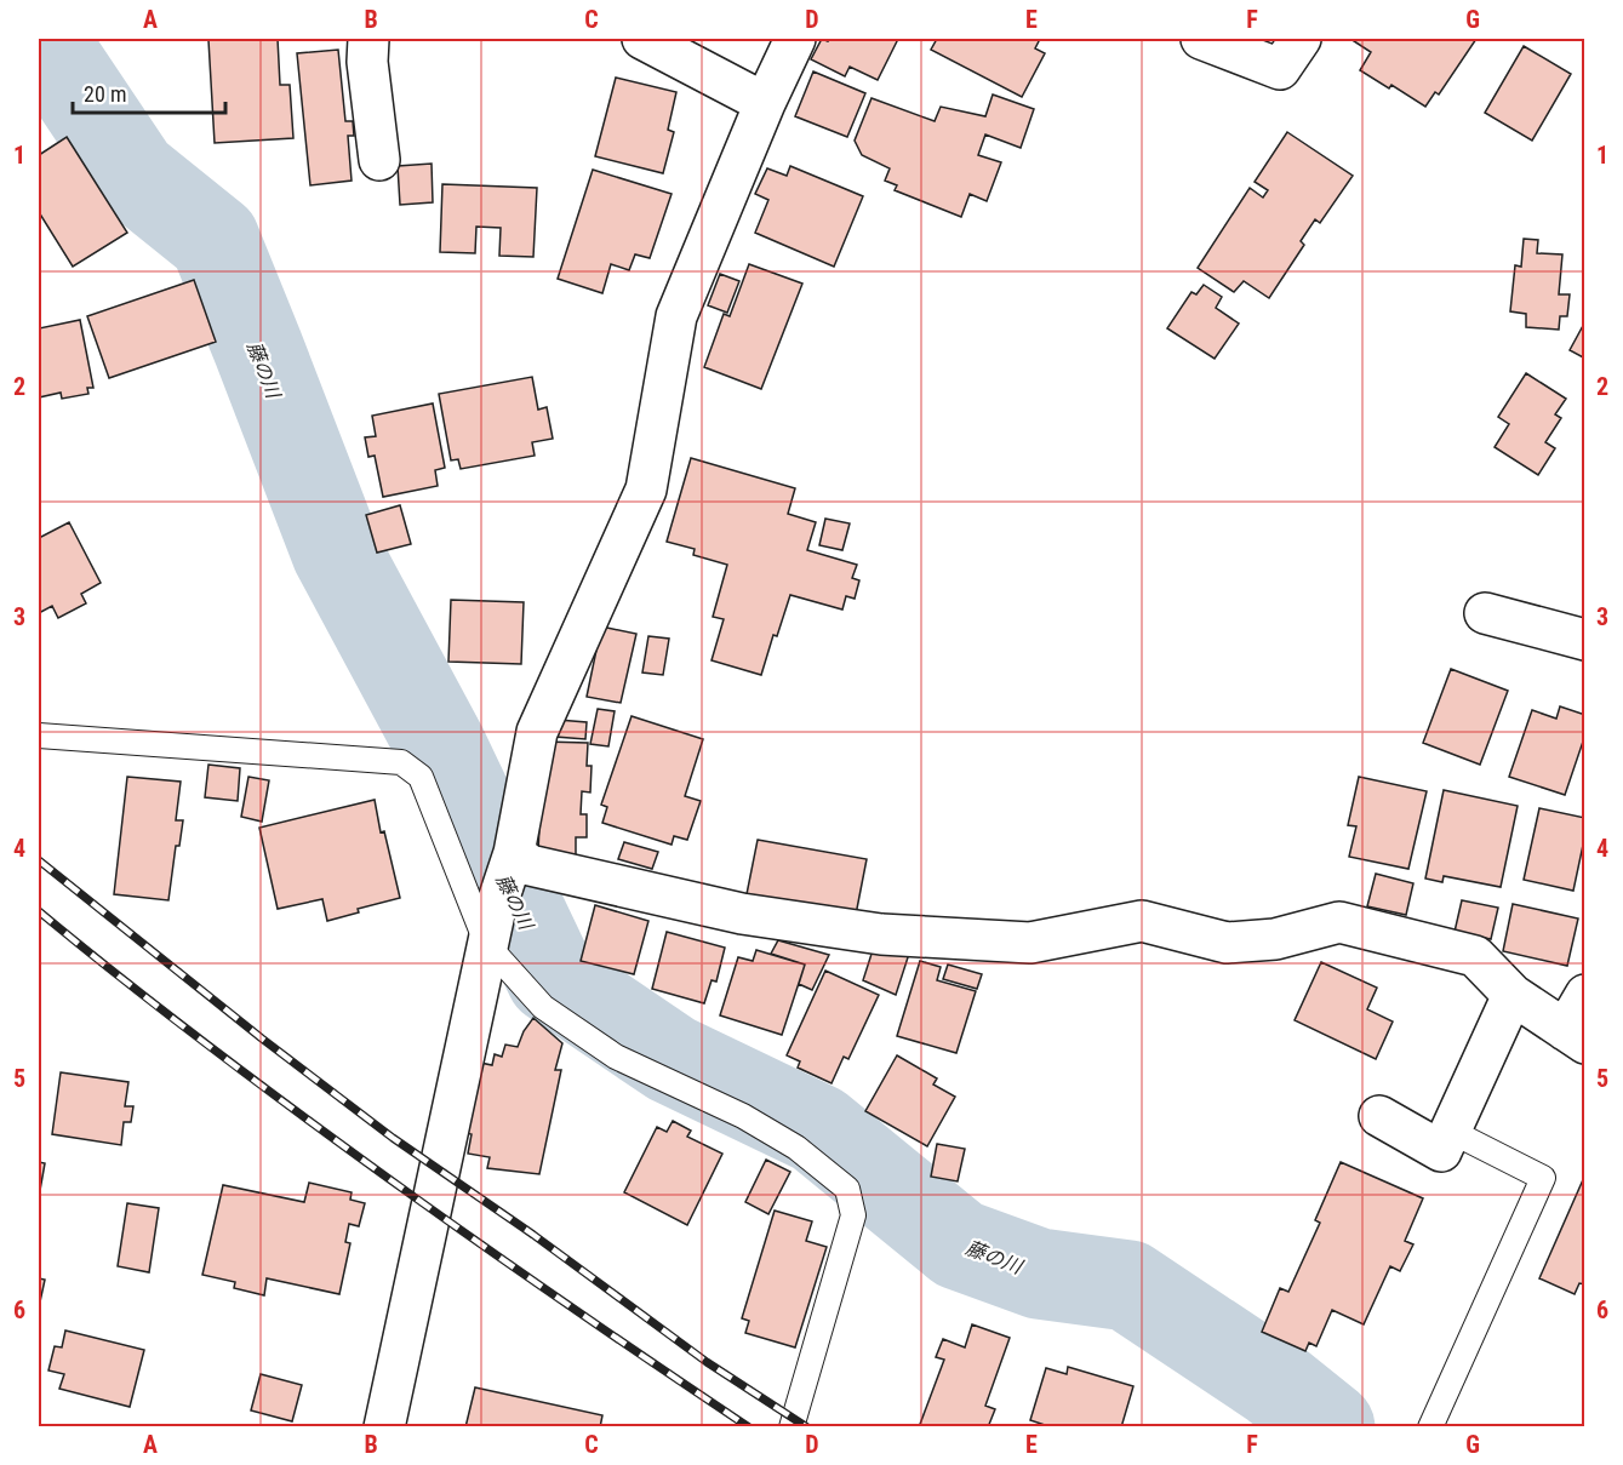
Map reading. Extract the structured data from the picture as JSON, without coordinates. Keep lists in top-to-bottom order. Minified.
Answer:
{"water":["藤の川"],"scale_bar":"20 m","grid":{"columns":["A","B","C","D","E","F","G"],"rows":["1","2","3","4","5","6"]}}
